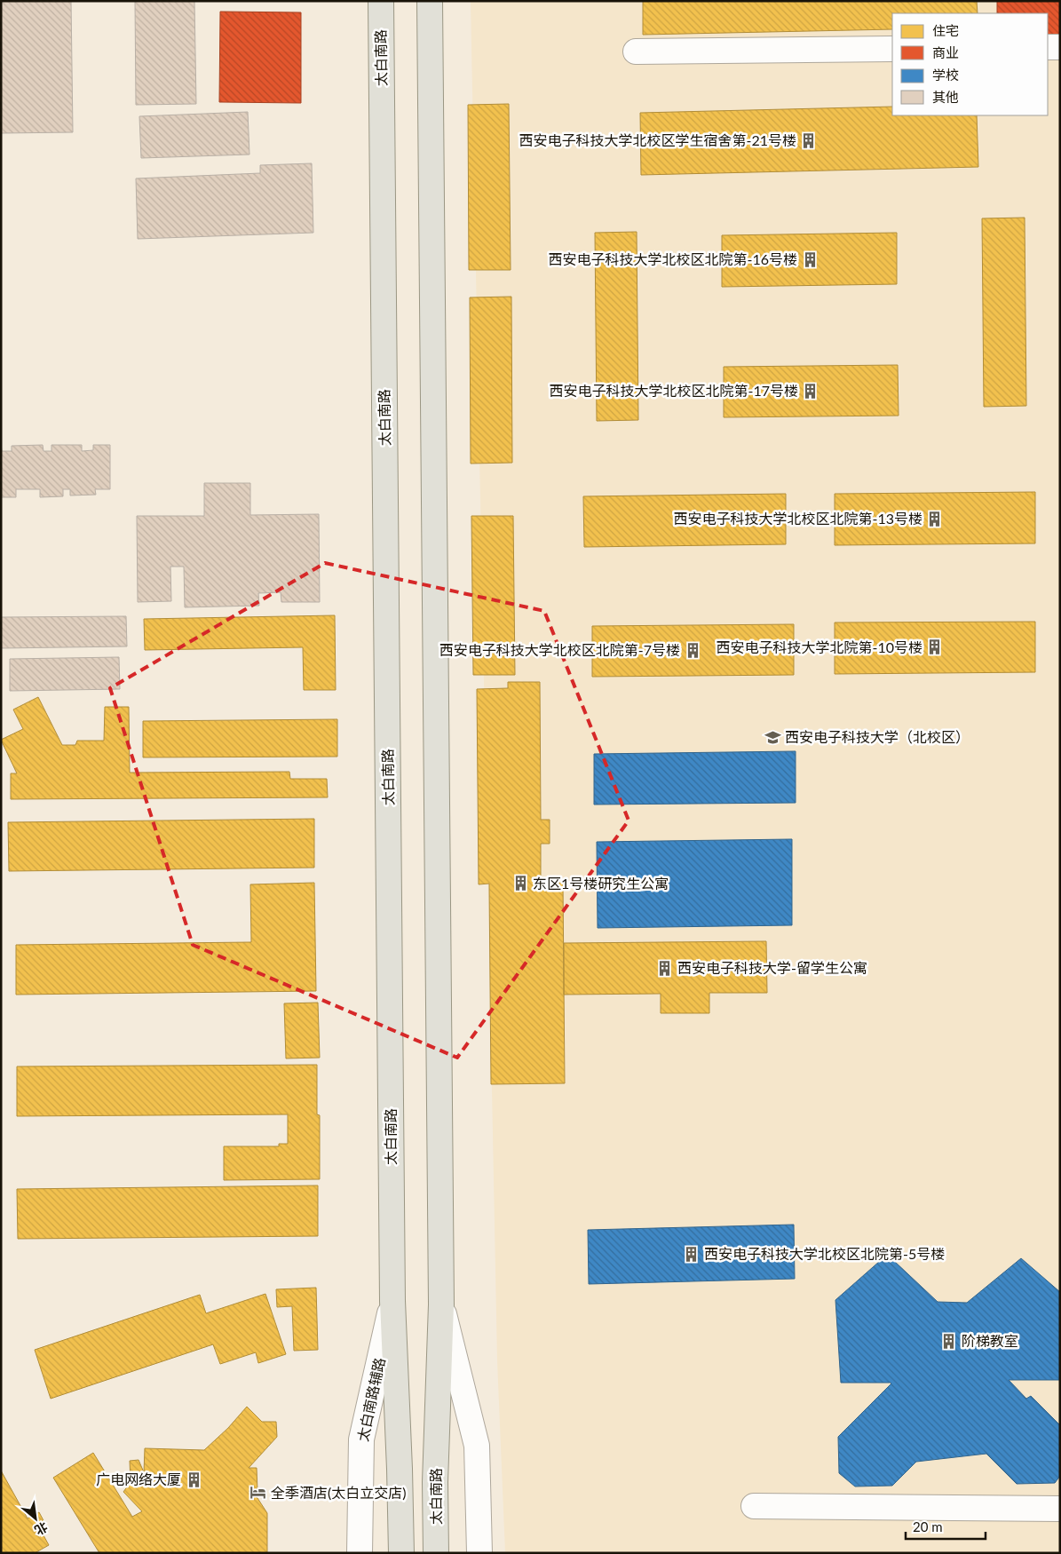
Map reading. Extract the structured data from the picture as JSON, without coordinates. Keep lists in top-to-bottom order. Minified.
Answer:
{"streets":{"main road":["太白南路"],"street":["太白南路辅路"]},"crossings":[["太白南路","太白南路辅路"]],"places":{"building":["西安电子科技大学北校区学生宿舍第-21号楼","西安电子科技大学北校区北院第-16号楼","西安电子科技大学北校区北院第-17号楼","西安电子科技大学北校区北院第-13号楼","西安电子科技大学北院第-10号楼","西安电子科技大学北校区北院第-7号楼","东区1号楼研究生公寓","西安电子科技大学-留学生公寓","西安电子科技大学北校区北院第-5号楼","阶梯教室","广电网络大厦"],"school or university":["西安电子科技大学（北校区）"],"hotel":["全季酒店(太白立交店)"]},"legend":["住宅","商业","学校","其他"],"scale_bar":"20 m","north":"bottom right"}
